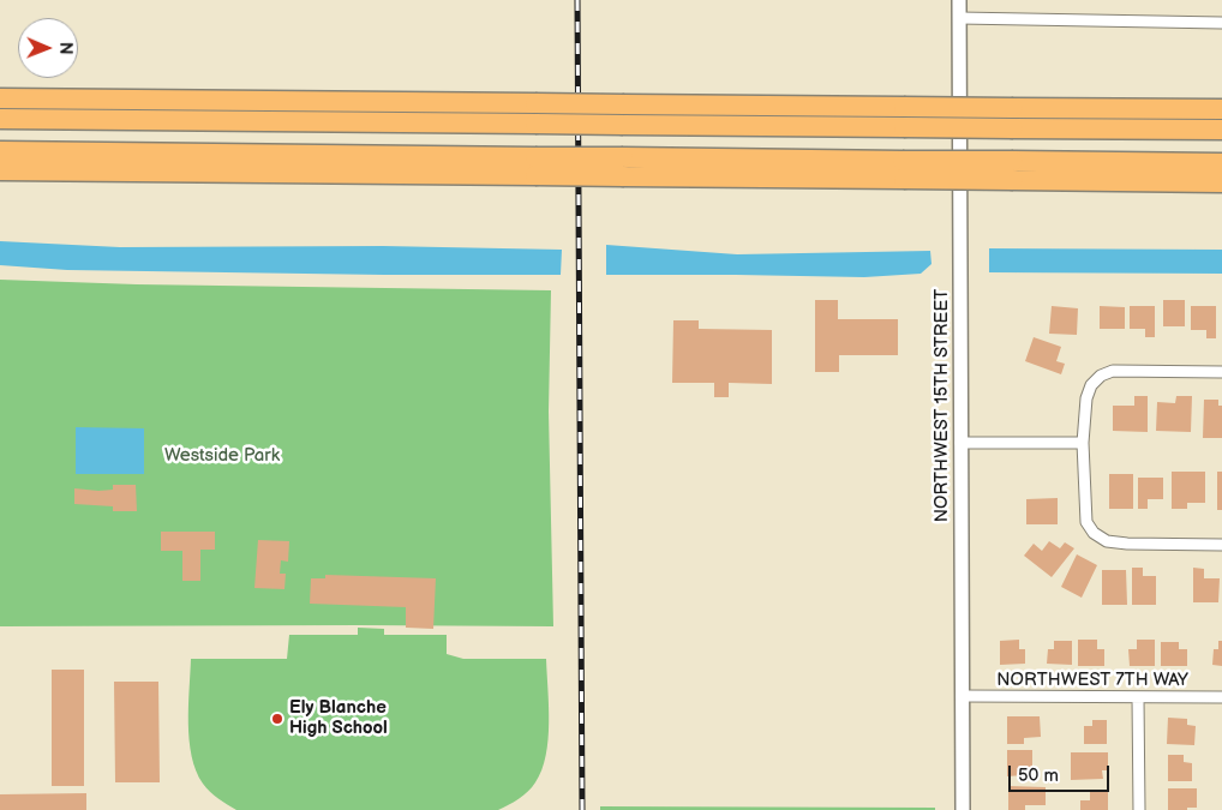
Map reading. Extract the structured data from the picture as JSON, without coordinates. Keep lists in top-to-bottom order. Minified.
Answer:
{"streets":{"street":["NORTHWEST 15TH STREET","NORTHWEST 7TH WAY"]},"crossings":[["NORTHWEST 15TH STREET","NORTHWEST 7TH WAY"]],"parks":["Westside Park"],"places":["Ely Blanche High School"],"scale_bar":"50 m","north":"right"}
